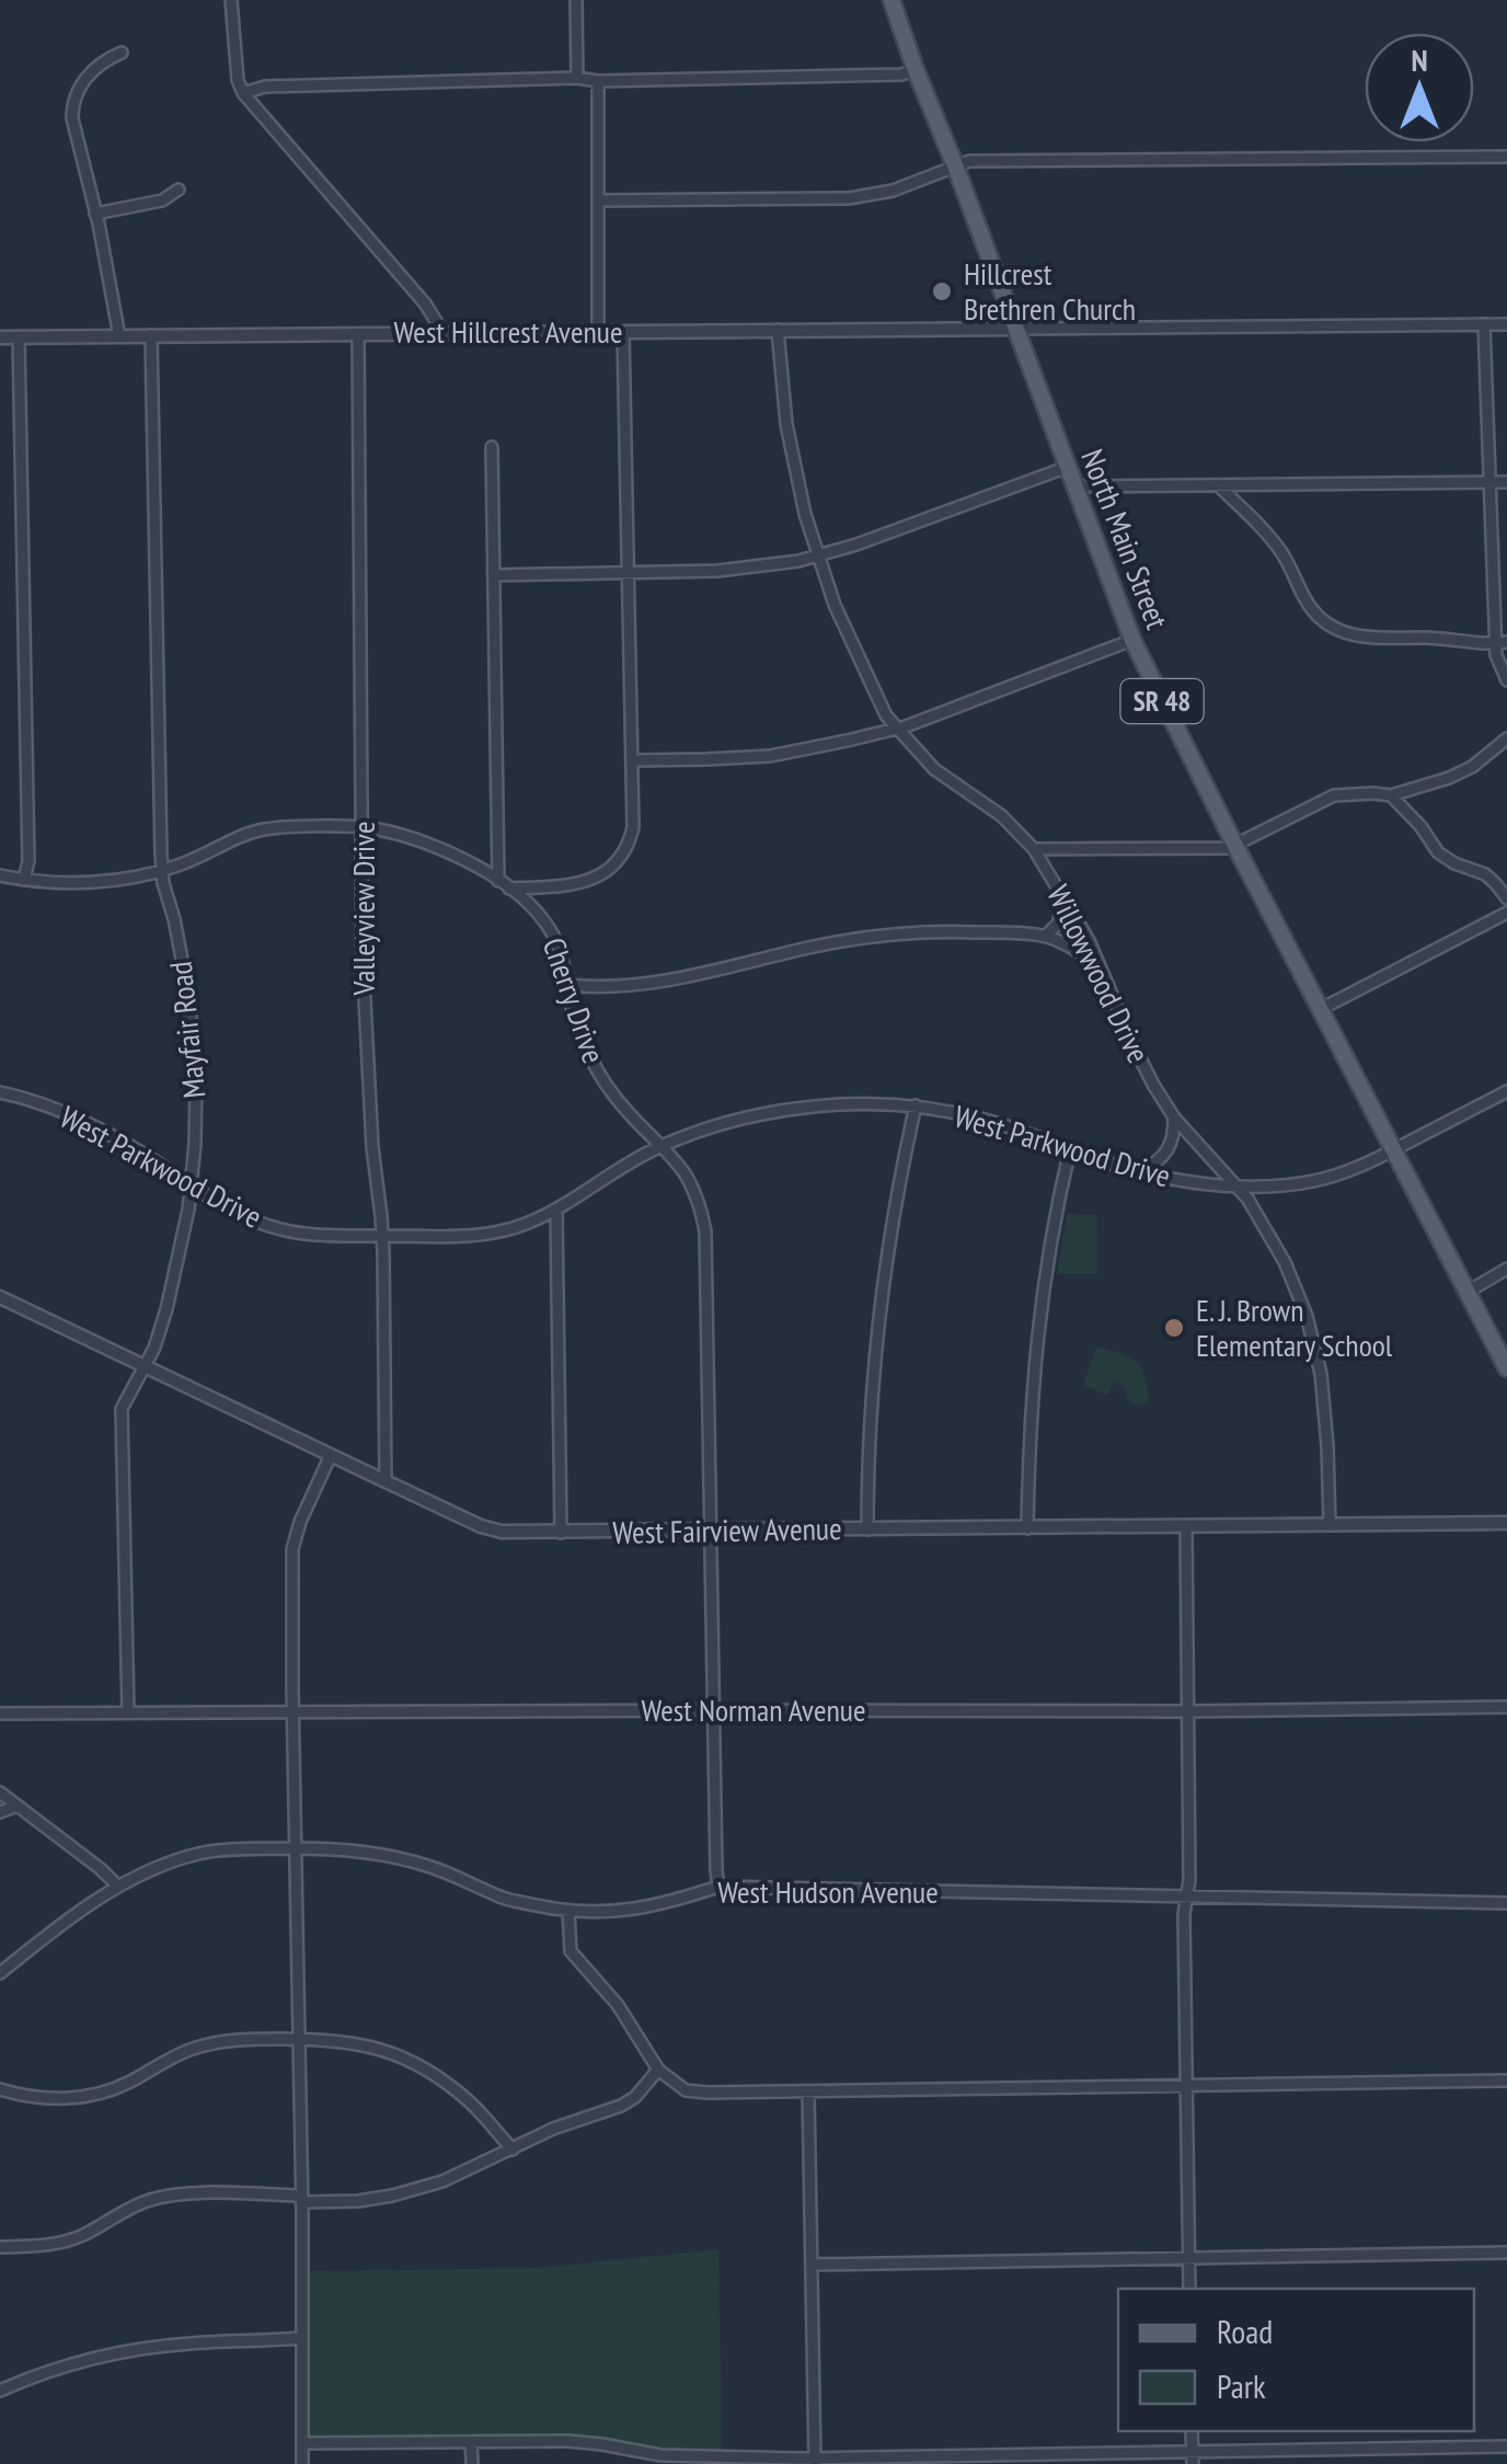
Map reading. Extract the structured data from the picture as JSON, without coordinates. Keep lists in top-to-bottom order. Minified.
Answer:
{"streets":{"main road":["North Main Street","SR 48"],"street":["West Hillcrest Avenue","Valleyview Drive","Willowwood Drive","Cherry Drive","Mayfair Road","West Parkwood Drive","West Fairview Avenue","West Norman Avenue","West Hudson Avenue"]},"crossings":[["West Hillcrest Avenue","North Main Street"],["West Hillcrest Avenue","Valleyview Drive"],["West Hillcrest Avenue","Willowwood Drive"],["West Hillcrest Avenue","Mayfair Road"],["North Main Street","West Parkwood Drive"],["Valleyview Drive","Cherry Drive"],["Valleyview Drive","West Parkwood Drive"],["Valleyview Drive","West Fairview Avenue"],["Willowwood Drive","West Parkwood Drive"],["Willowwood Drive","West Fairview Avenue"],["Cherry Drive","Mayfair Road"],["Cherry Drive","West Parkwood Drive"],["Cherry Drive","West Fairview Avenue"],["Cherry Drive","West Norman Avenue"],["Cherry Drive","West Hudson Avenue"],["Mayfair Road","West Parkwood Drive"],["Mayfair Road","West Fairview Avenue"],["Mayfair Road","West Norman Avenue"]],"places":["Hillcrest Brethren Church","E. J. Brown Elementary School"],"legend":["Road","Park"],"north":"top"}
